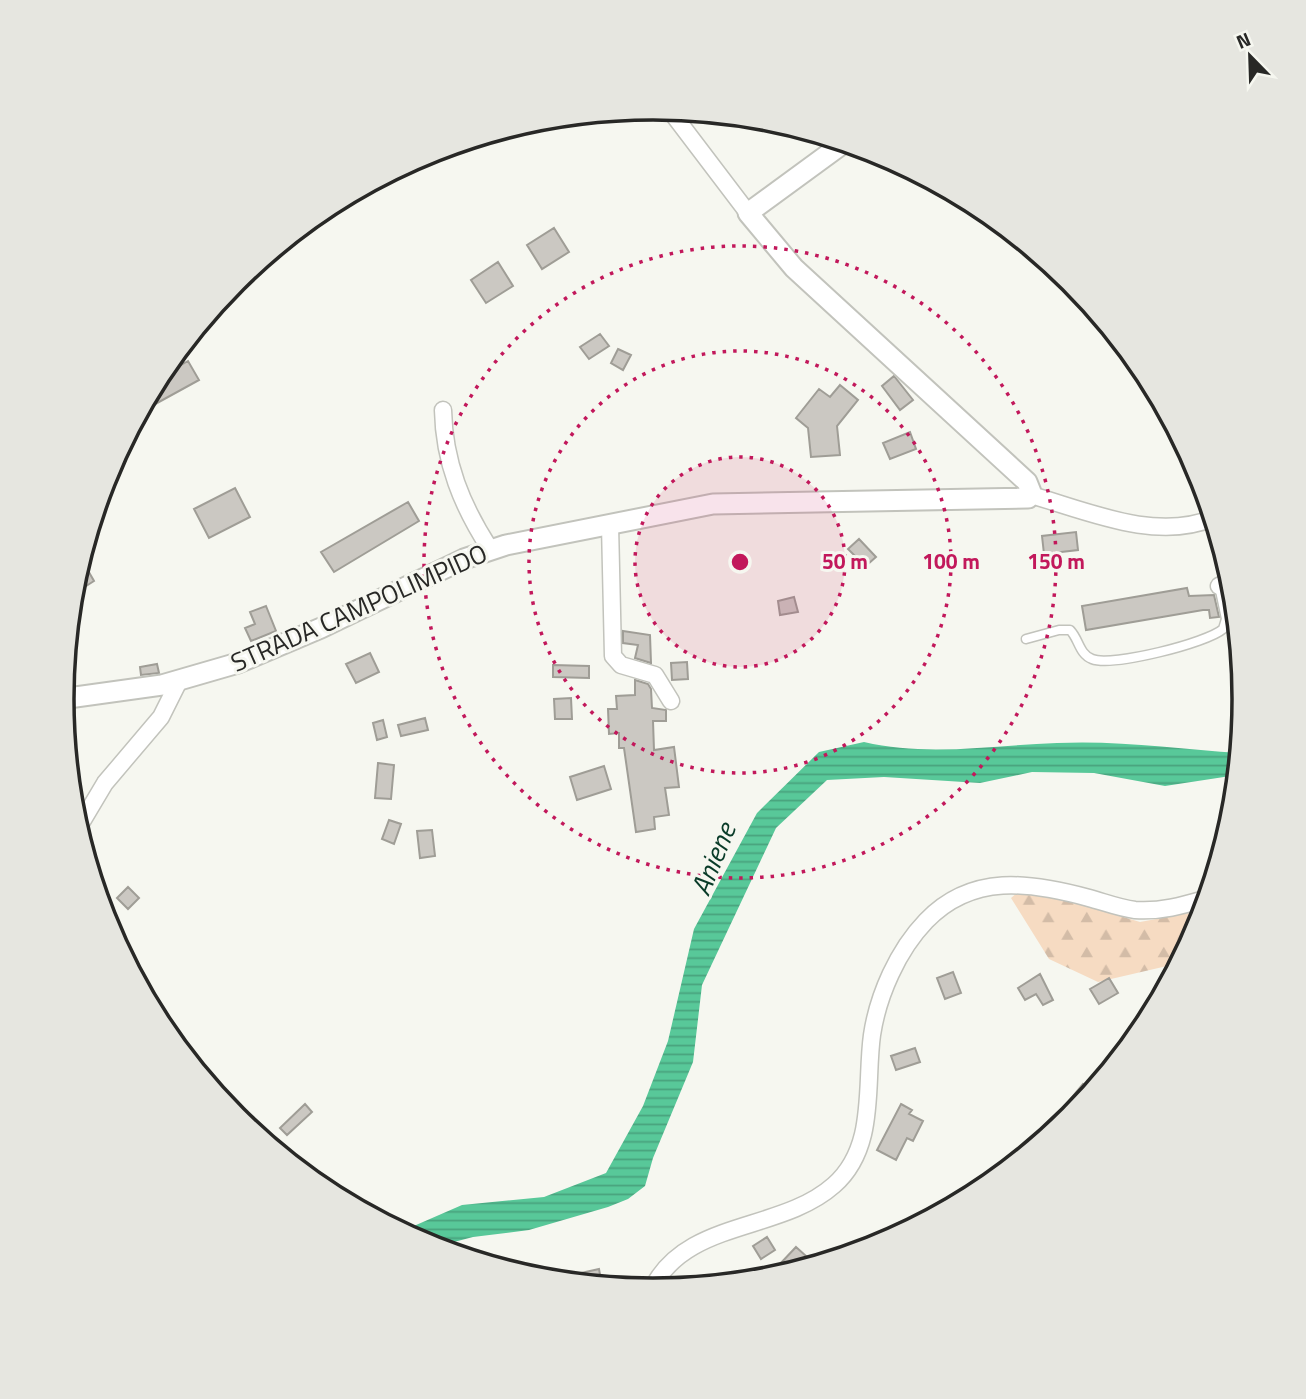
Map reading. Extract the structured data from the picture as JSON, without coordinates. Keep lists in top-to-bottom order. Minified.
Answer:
{"streets":{"street":["STRADA CAMPOLIMPIDO"]},"water":["Aniene"],"north":"top left","rings":["50 m","100 m","150 m"]}
